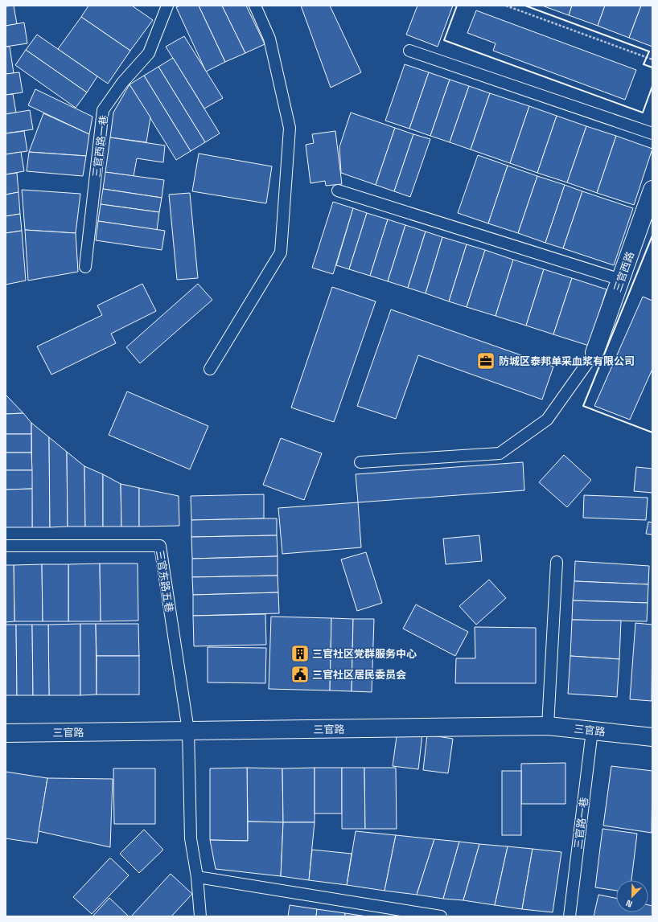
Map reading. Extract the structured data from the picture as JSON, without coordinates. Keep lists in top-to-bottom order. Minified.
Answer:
{"streets":{"street":["三官西路","三官路"],"lane":["三官西路一巷","三官东路五巷","三官路一巷"]},"crossings":[["三官东路五巷","三官路"],["三官路","三官路一巷"]],"places":{"office":["防城区泰邦单采血浆有限公司"],"building":["三官社区党群服务中心"],"public building":["三官社区居民委员会"]},"north":"bottom left"}
